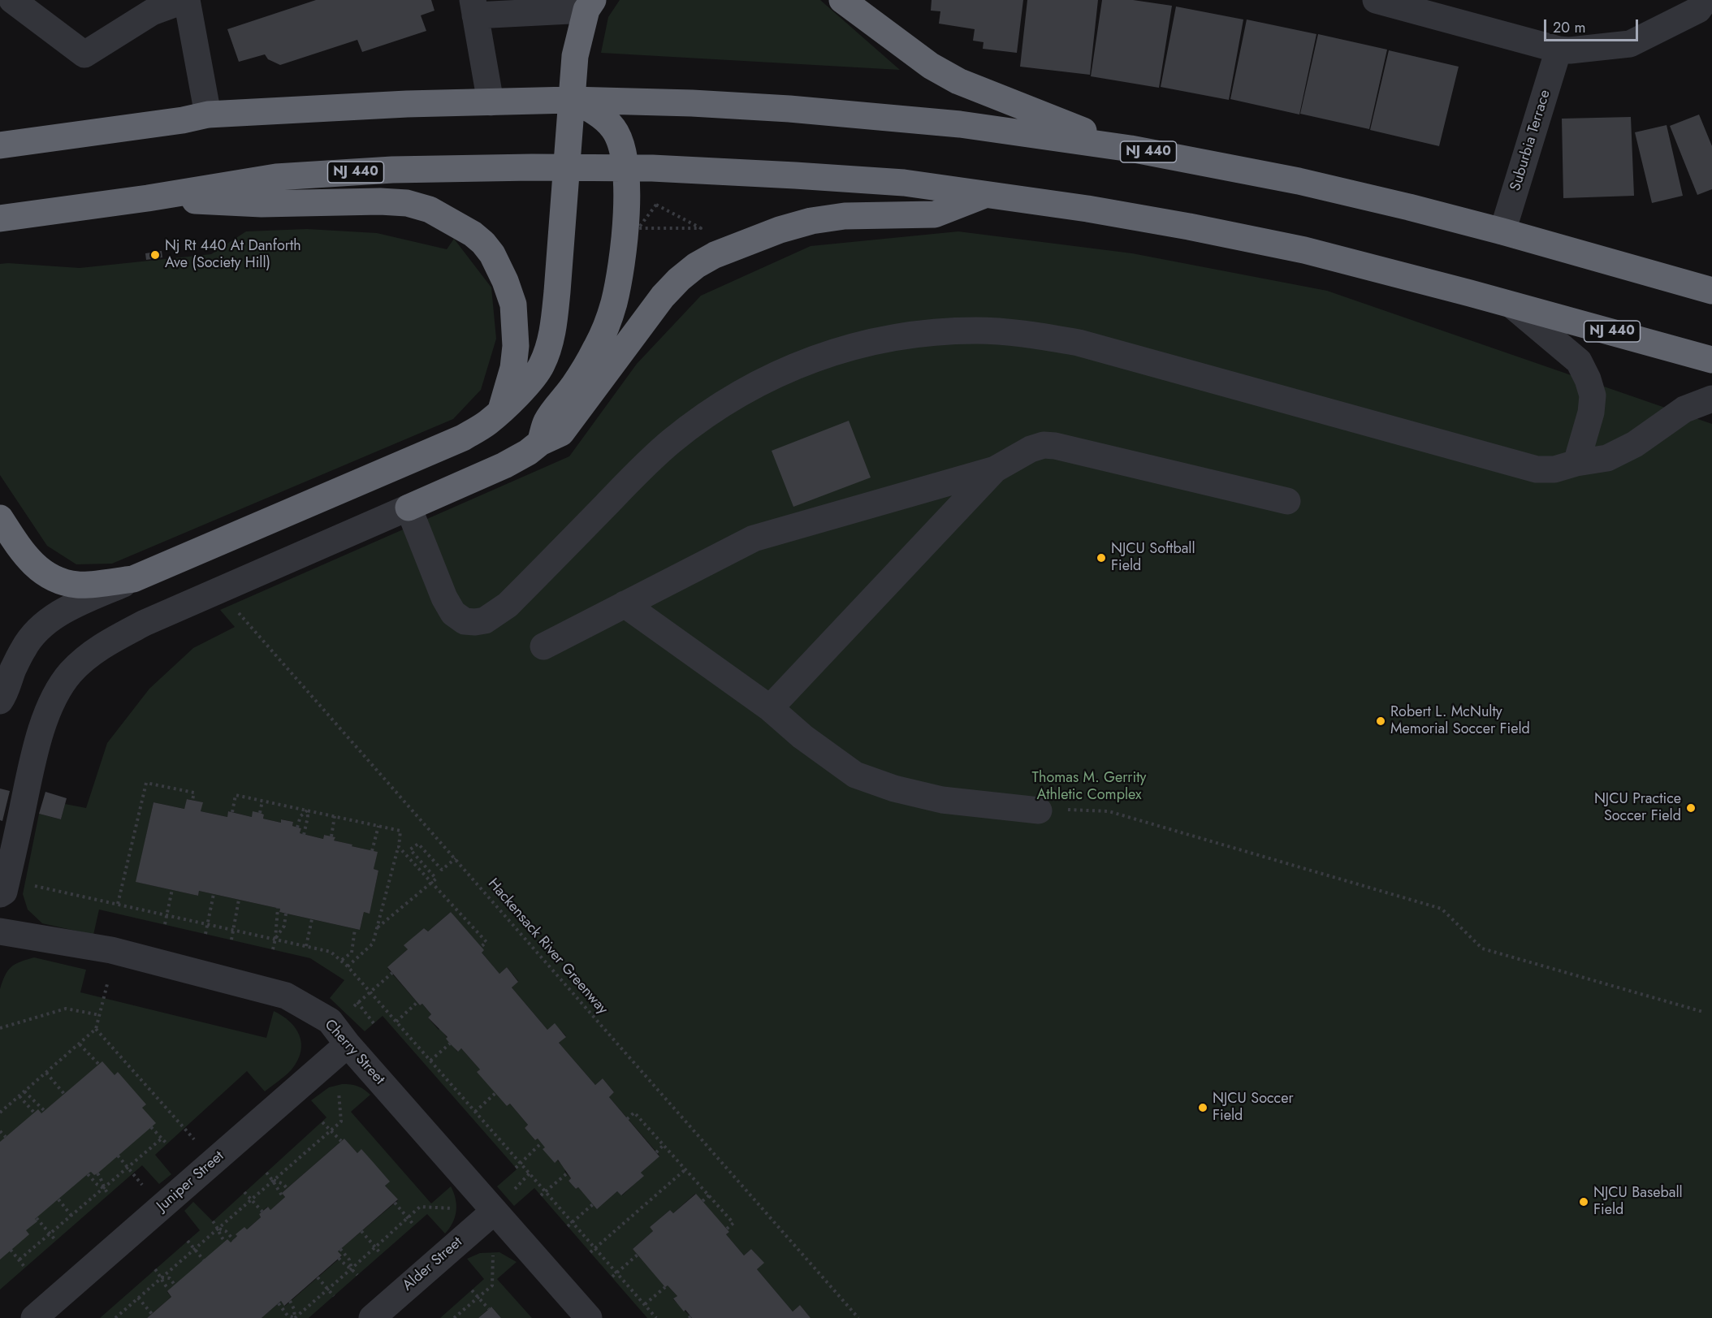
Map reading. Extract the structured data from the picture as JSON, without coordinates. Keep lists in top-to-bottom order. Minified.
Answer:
{"streets":{"highway":["NJ 440"],"street":["Suburbia Terrace","Cherry Street","Juniper Street","Alder Street"],"path":["Hackensack River Greenway"]},"crossings":[["Suburbia Terrace","NJ 440"],["Cherry Street","Juniper Street"],["Cherry Street","Alder Street"]],"parks":["Thomas M. Gerrity Athletic Complex"],"places":["Nj Rt 440 At Danforth Ave (Society Hill)","NJCU Softball Field","Robert L. McNulty Memorial Soccer Field","NJCU Practice Soccer Field","NJCU Soccer Field","NJCU Baseball Field"],"scale_bar":"20 m"}
